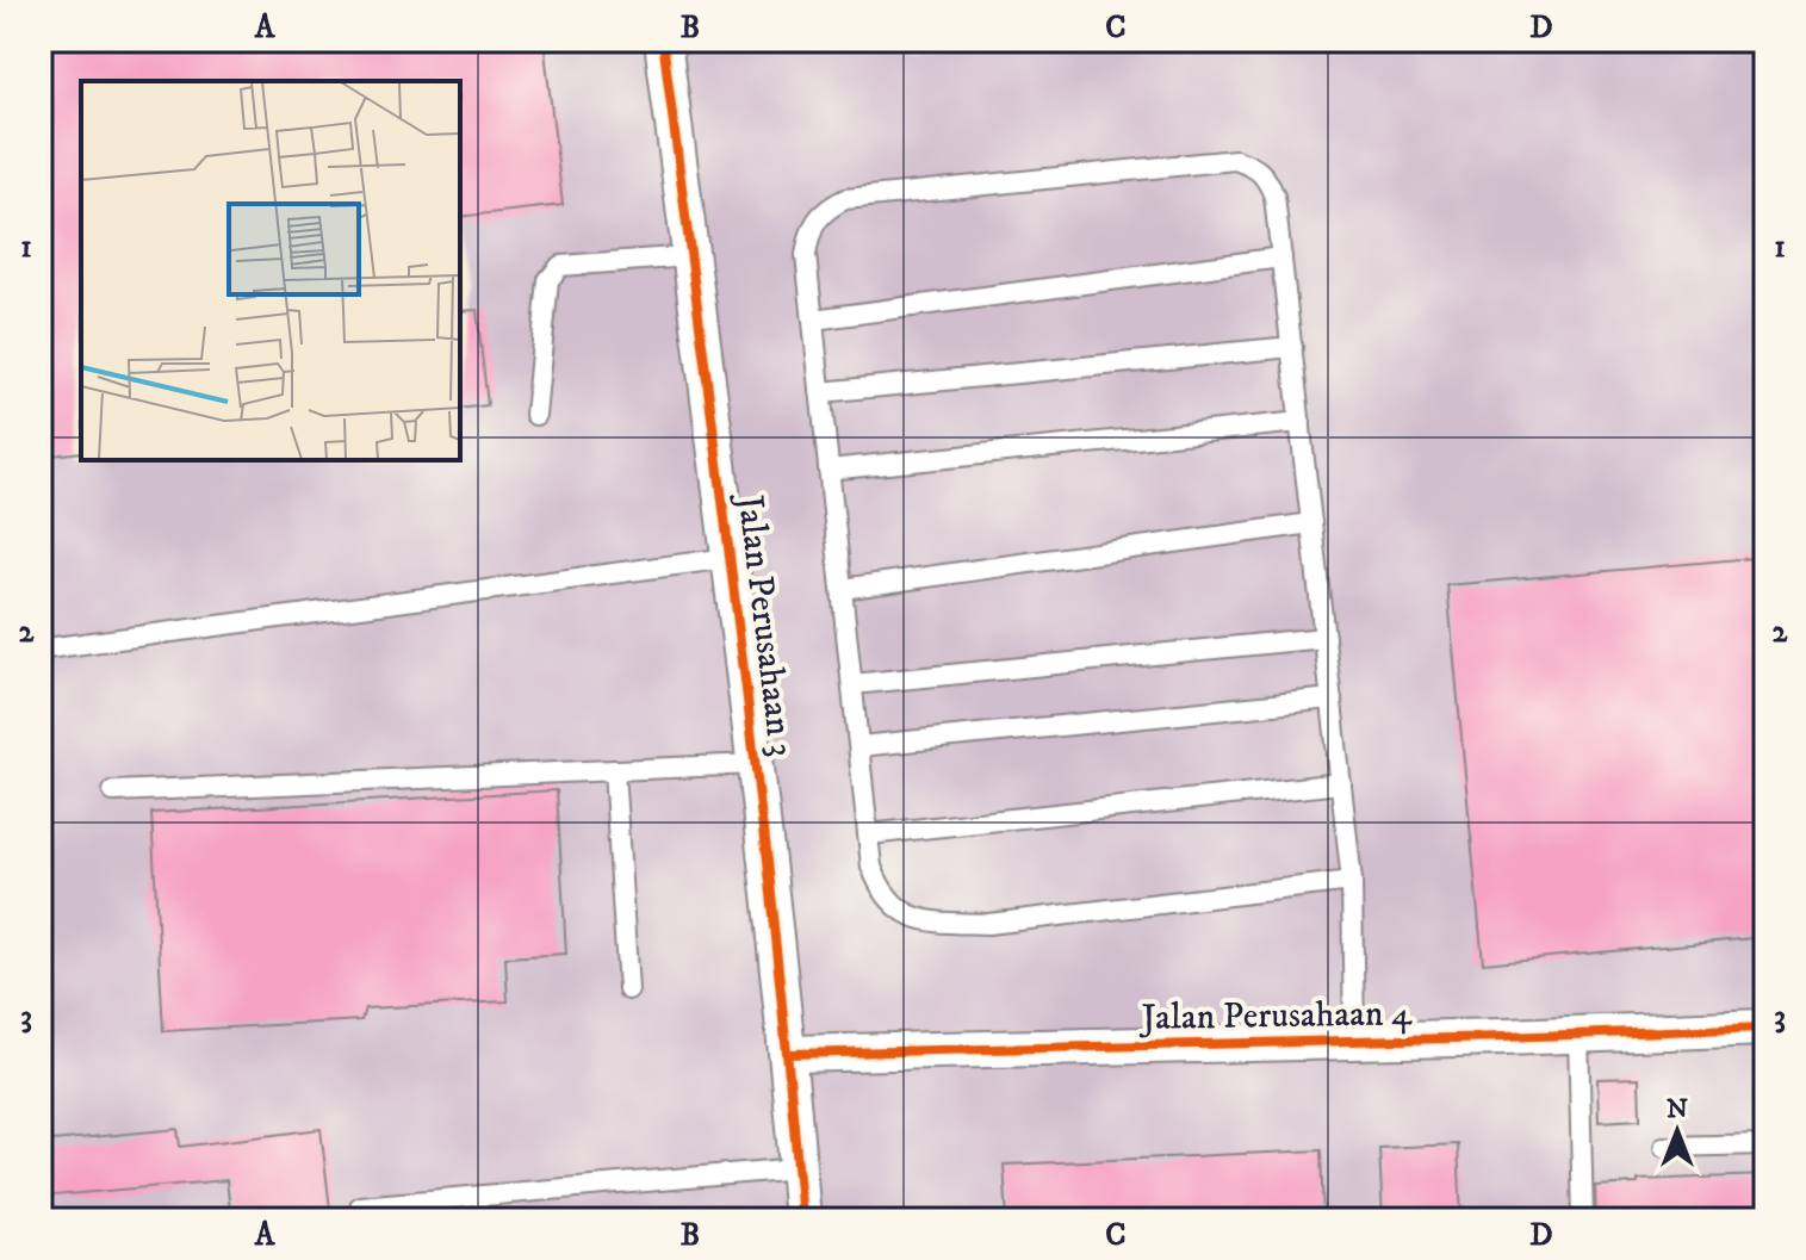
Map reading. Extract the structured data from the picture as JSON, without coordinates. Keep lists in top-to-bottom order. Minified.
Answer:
{"streets":{"street":["Jalan Perusahaan 3","Jalan Perusahaan 4"]},"crossings":[["Jalan Perusahaan 3","Jalan Perusahaan 4"]],"north":"top","grid":{"columns":["A","B","C","D"],"rows":["1","2","3"]}}
